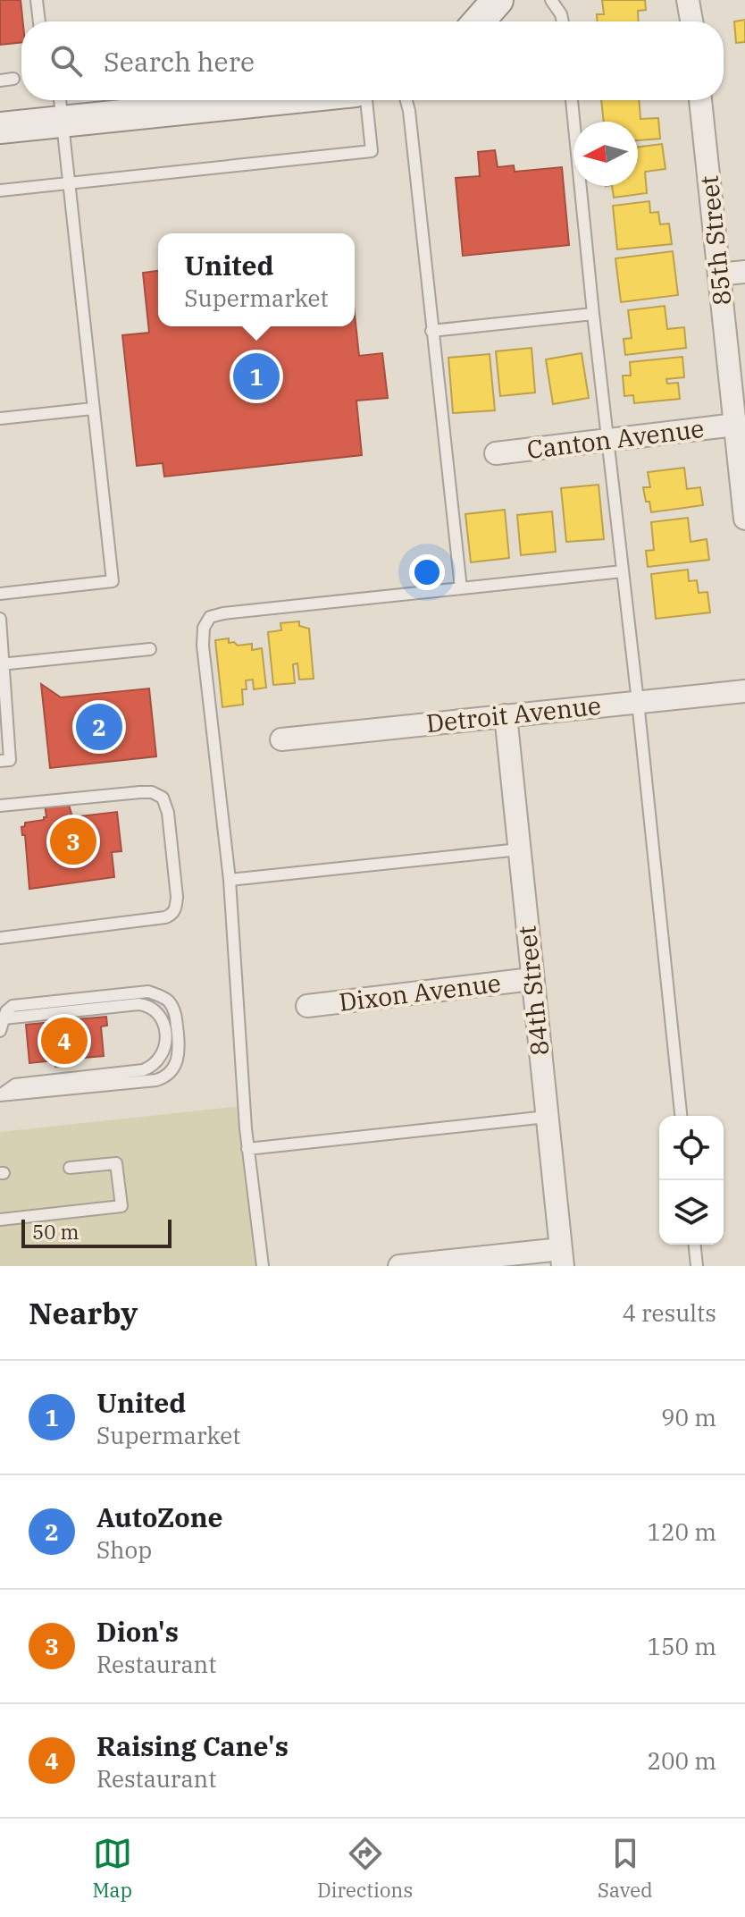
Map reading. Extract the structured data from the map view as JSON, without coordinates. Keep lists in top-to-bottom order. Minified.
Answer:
{"streets":{"street":["85th Street","Canton Avenue","Detroit Avenue","84th Street","Dixon Avenue"]},"crossings":[["85th Street","Canton Avenue"],["Detroit Avenue","84th Street"],["84th Street","Dixon Avenue"]],"scale_bar":"50 m","north":"left","page":{"search":"Search here","popup":["United","Supermarket"],"pins":["1","2","3","4"],"scale":"50 m","heading":["Nearby","4 results"],"list":[{"mark":"1","name":"United","note":"Supermarket","value":"90 m"},{"mark":"2","name":"AutoZone","note":"Shop","value":"120 m"},{"mark":"3","name":"Dion's","note":"Restaurant","value":"150 m"},{"mark":"4","name":"Raising Cane's","note":"Restaurant","value":"200 m"}],"nav":["Map","Directions","Saved"]}}
